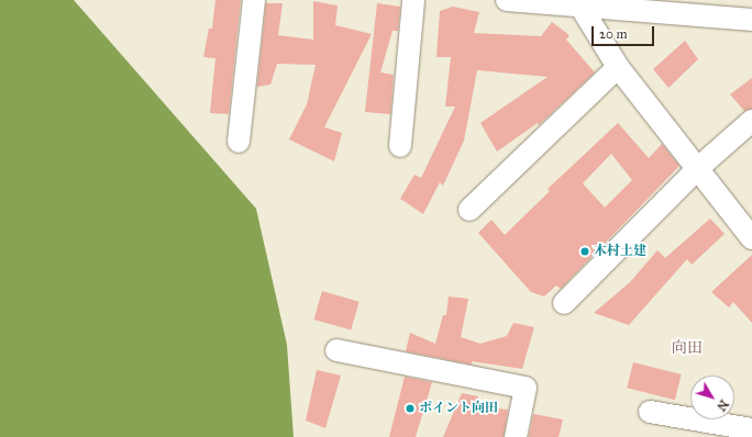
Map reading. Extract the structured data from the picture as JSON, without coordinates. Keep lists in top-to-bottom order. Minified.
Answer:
{"districts":["向田"],"places":["木村土建","ポイント向田"],"scale_bar":"20 m","north":"bottom right"}
